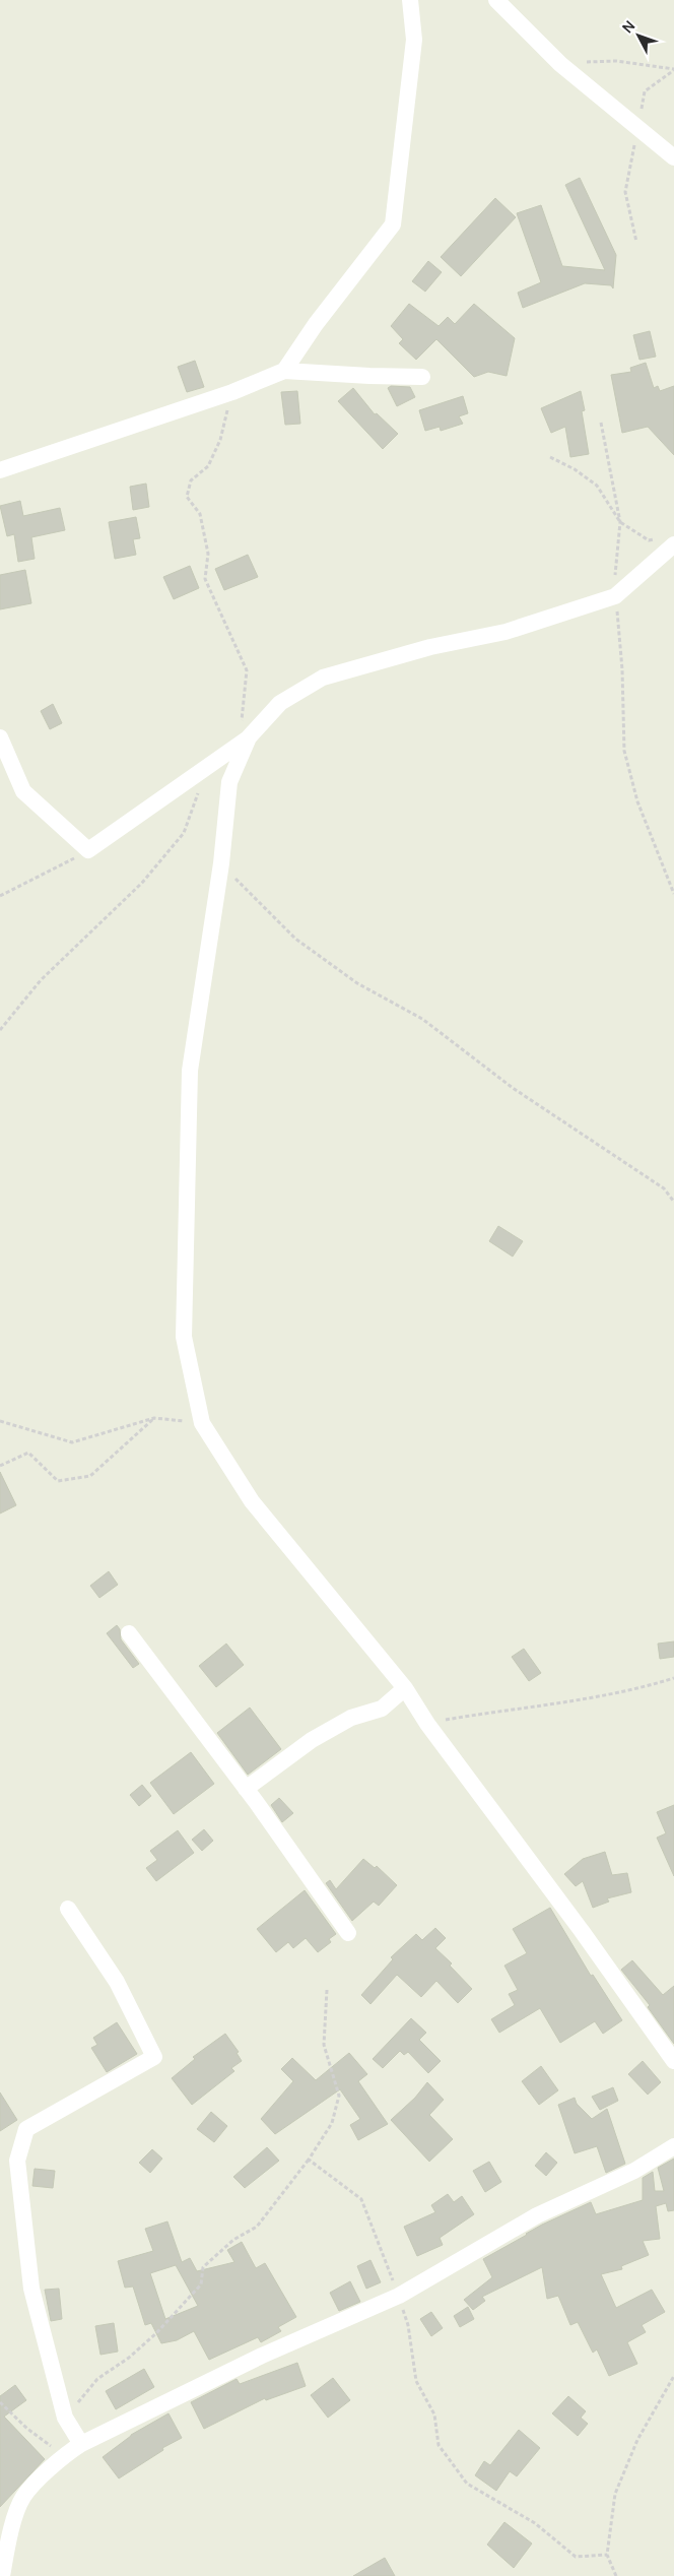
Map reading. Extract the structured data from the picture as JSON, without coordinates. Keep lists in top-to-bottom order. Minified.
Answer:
{"north":"top left"}
